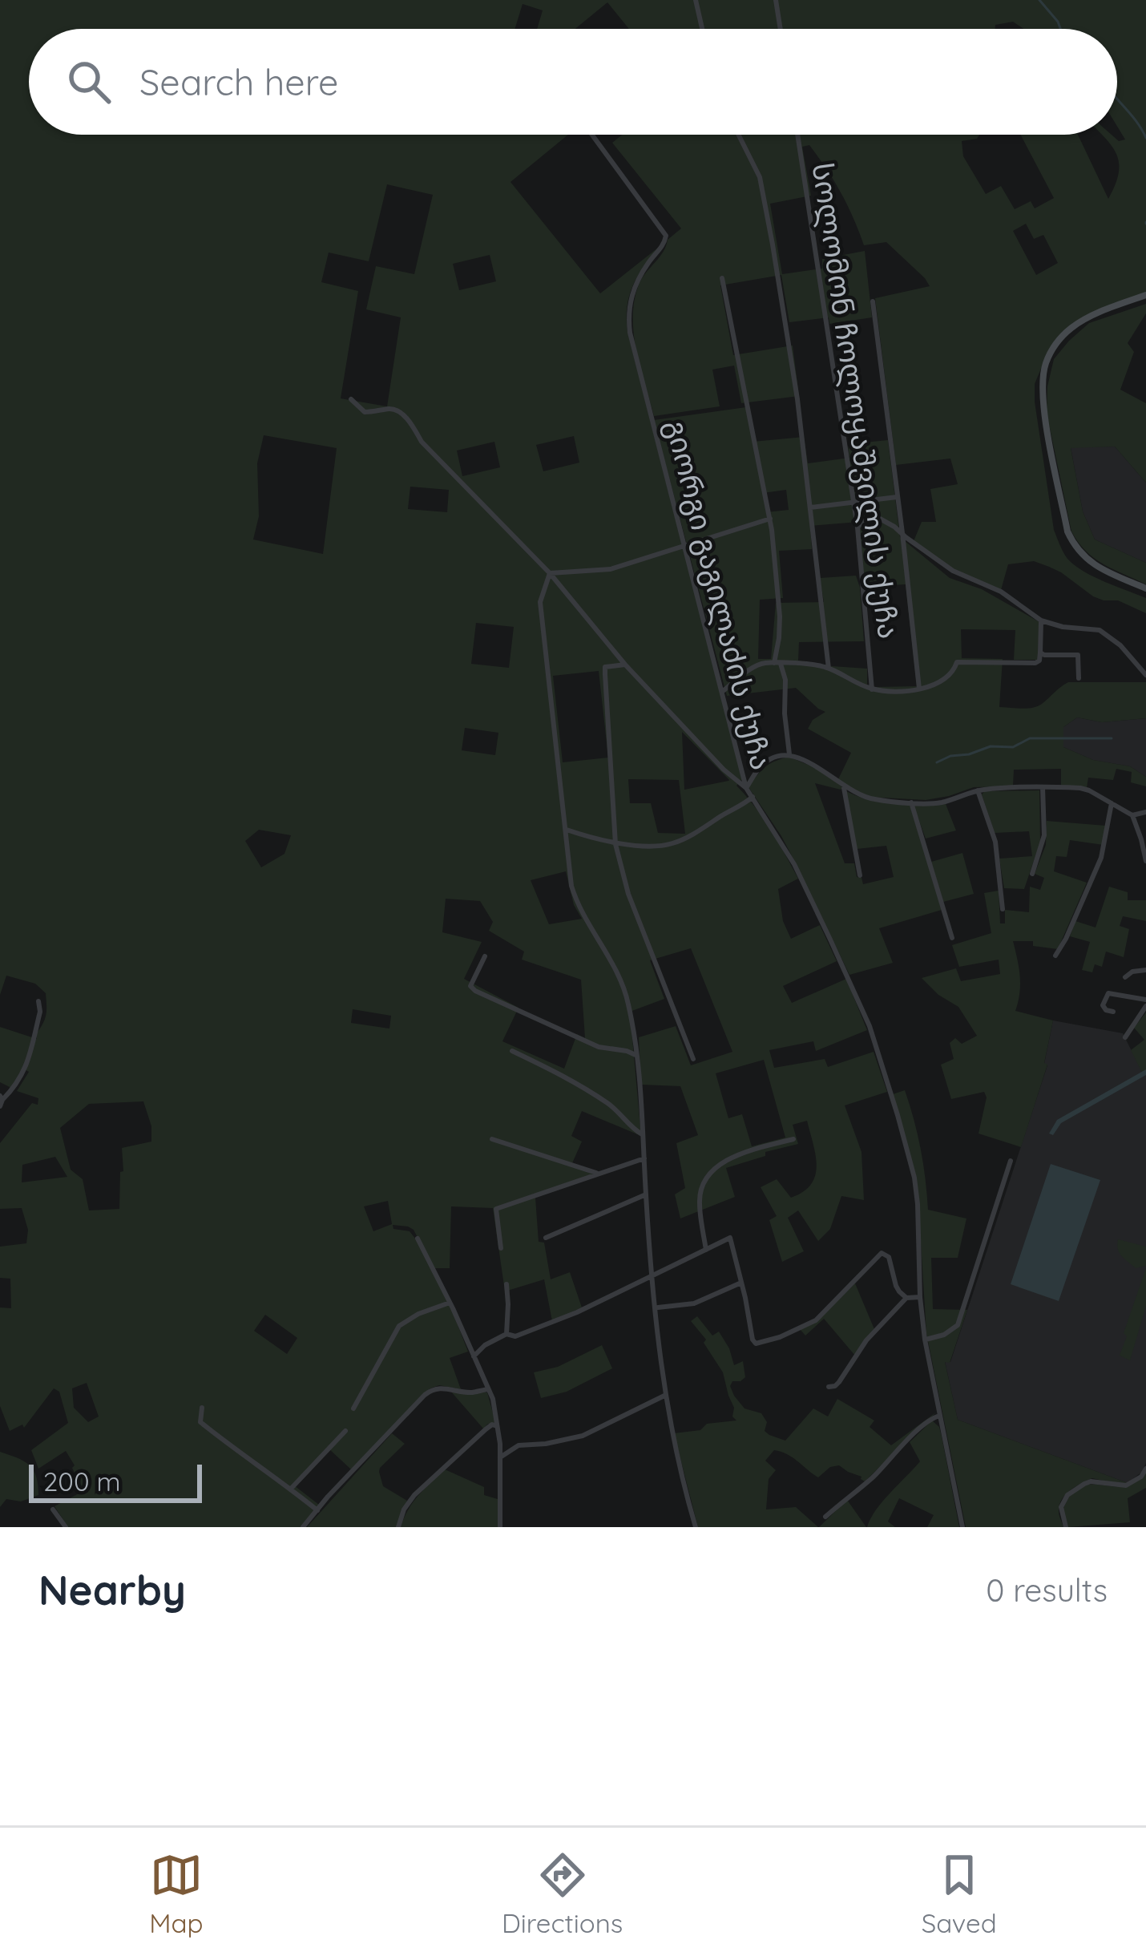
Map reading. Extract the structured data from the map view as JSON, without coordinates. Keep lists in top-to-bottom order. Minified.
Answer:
{"streets":{"street":["სოლომონ ჩოლოყაშვილის ქუჩა","გიორგი გაგილაძის ქუჩა"]},"scale_bar":"200 m","page":{"search":"Search here","scale":"200 m","heading":["Nearby","0 results"],"nav":["Map","Directions","Saved"]}}
